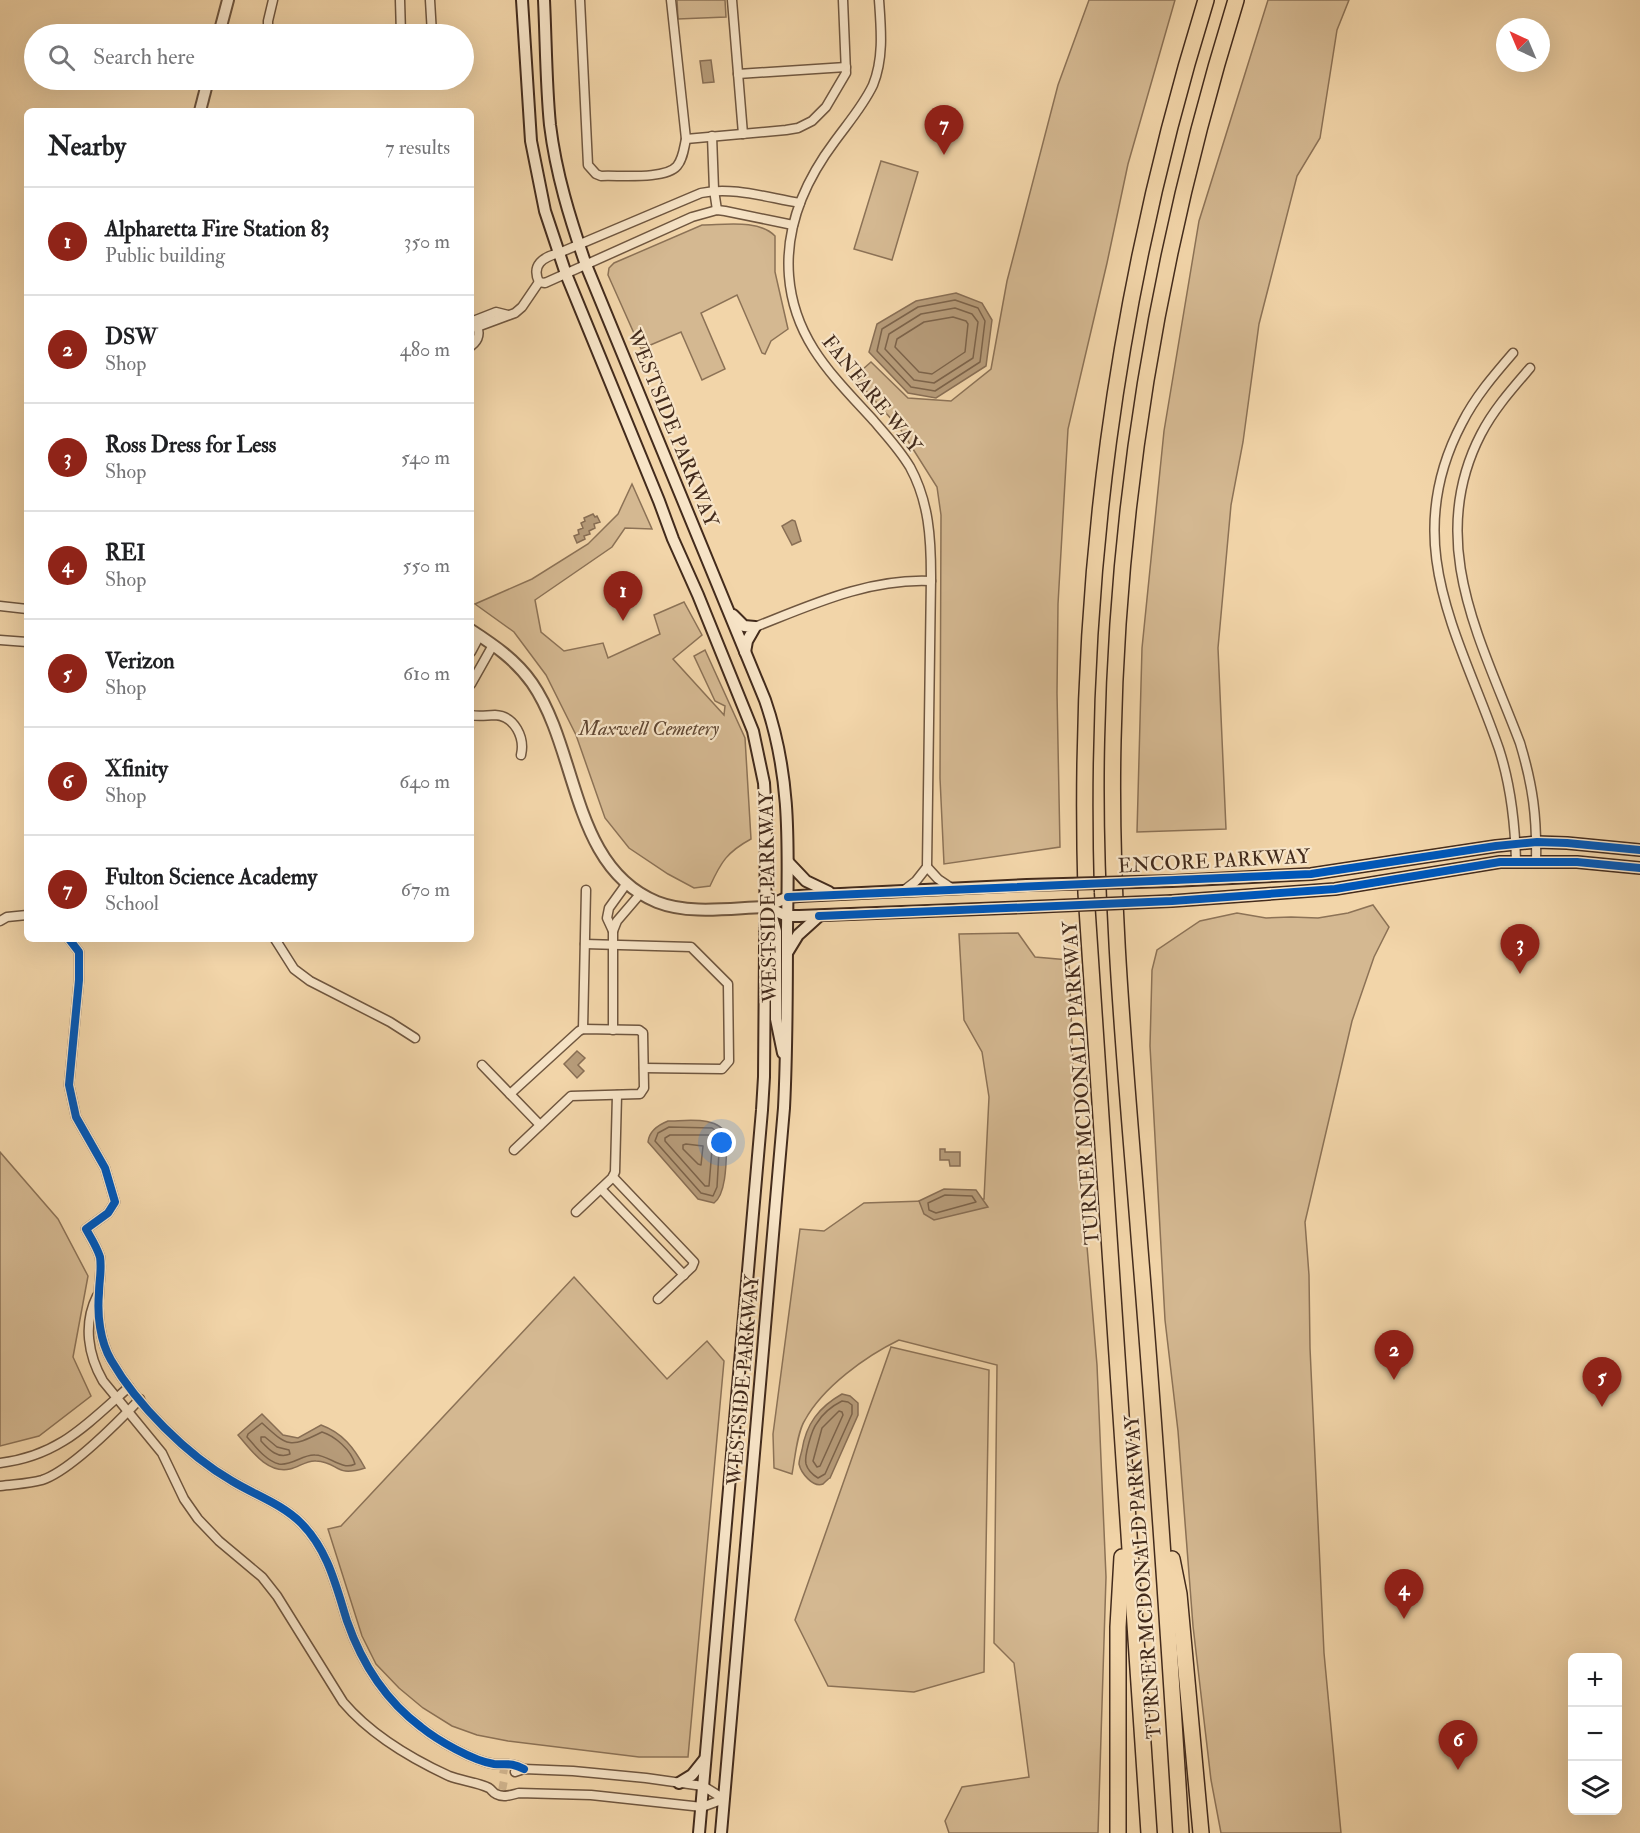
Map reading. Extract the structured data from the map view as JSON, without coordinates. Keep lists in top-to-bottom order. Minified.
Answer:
{"streets":{"highway":["TURNER MCDONALD PARKWAY"],"main road":["WESTSIDE PARKWAY","ENCORE PARKWAY"],"street":["FANFARE WAY"]},"crossings":[["WESTSIDE PARKWAY","ENCORE PARKWAY"]],"parks":["Maxwell Cemetery"],"north":"top left","page":{"search":"Search here","pins":["7","1","3","2","5","4","6"],"heading":["Nearby","7 results"],"list":[{"mark":"1","name":"Alpharetta Fire Station 83","note":"Public building","value":"350 m"},{"mark":"2","name":"DSW","note":"Shop","value":"480 m"},{"mark":"3","name":"Ross Dress for Less","note":"Shop","value":"540 m"},{"mark":"4","name":"REI","note":"Shop","value":"550 m"},{"mark":"5","name":"Verizon","note":"Shop","value":"610 m"},{"mark":"6","name":"Xfinity","note":"Shop","value":"640 m"},{"mark":"7","name":"Fulton Science Academy","note":"School","value":"670 m"}],"map_buttons":["+","−"]}}
